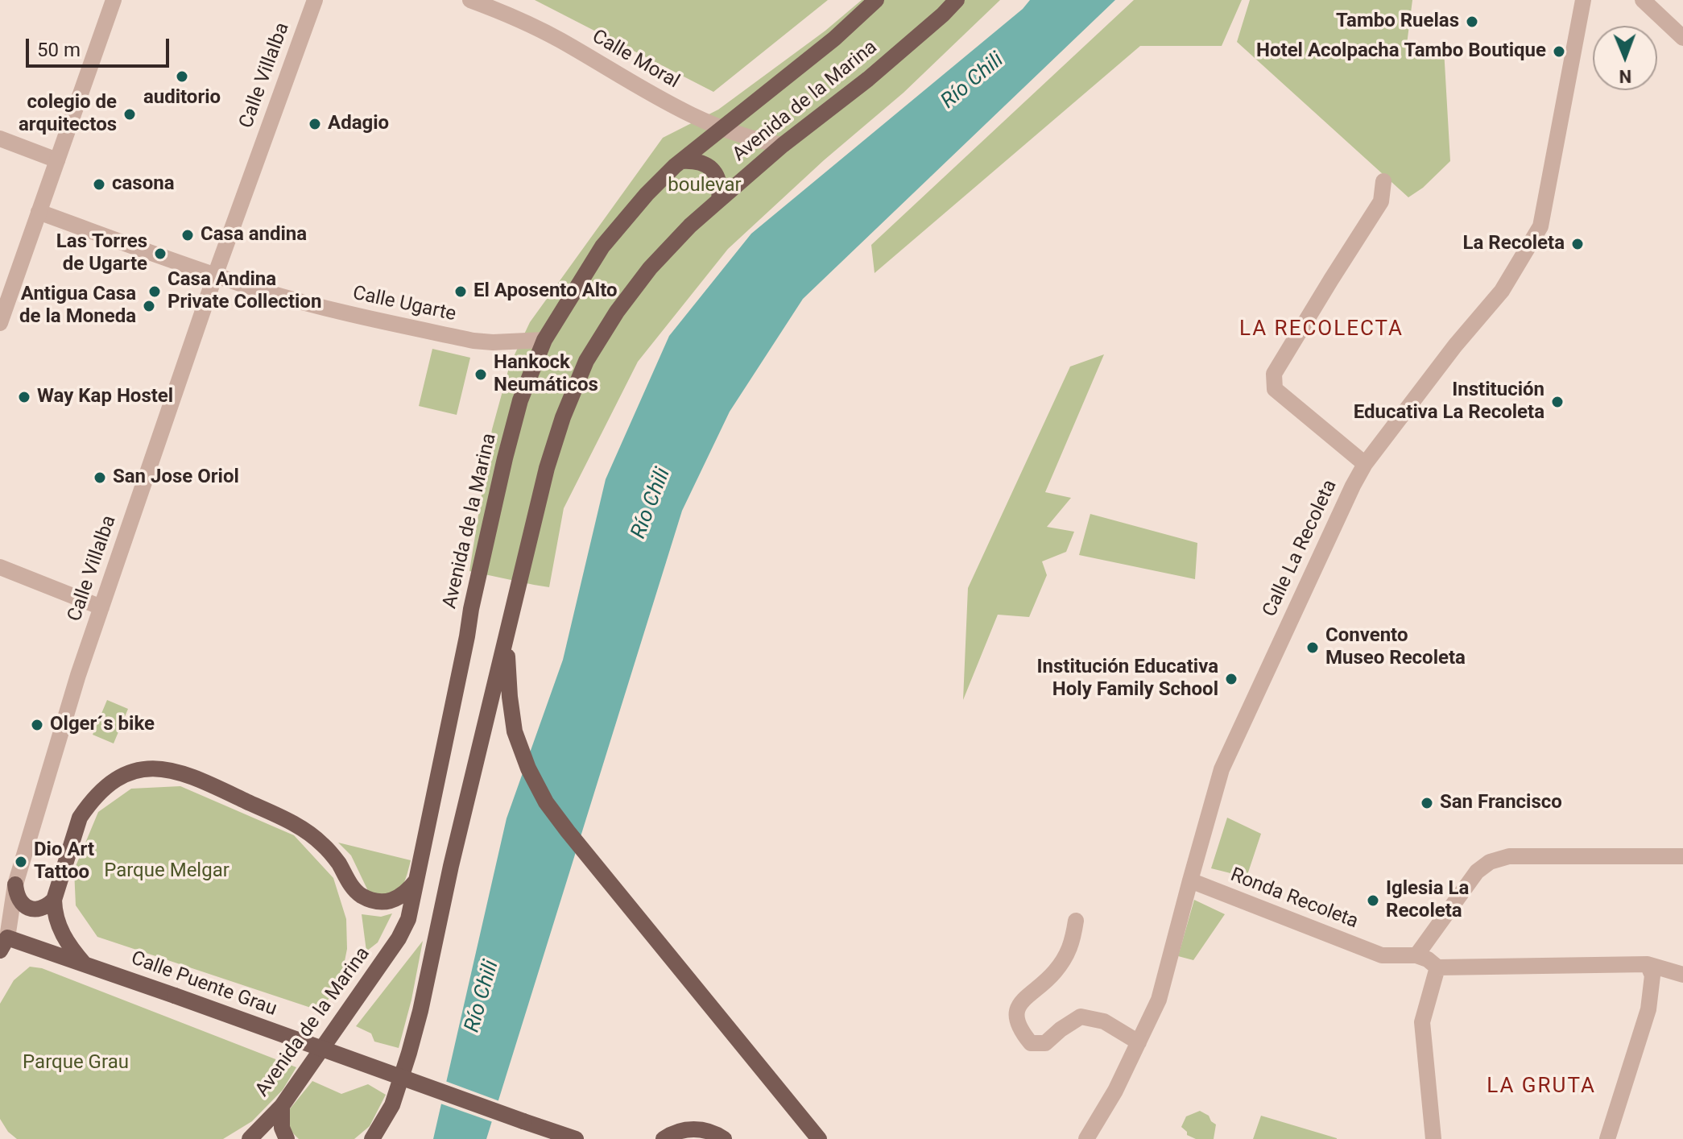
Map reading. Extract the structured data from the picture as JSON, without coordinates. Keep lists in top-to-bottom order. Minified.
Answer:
{"streets":{"main road":["Avenida de la Marina","Calle Puente Grau"],"street":["Calle Moral","Calle Villalba","Calle Ugarte","Calle La Recoleta","Ronda Recoleta"]},"crossings":[["Calle Moral","Avenida de la Marina"],["Calle Villalba","Calle Ugarte"],["Calle Villalba","Calle Puente Grau"],["Avenida de la Marina","Calle Ugarte"],["Calle La Recoleta","Ronda Recoleta"]],"districts":["LA RECOLECTA","LA GRUTA"],"water":["Río Chili"],"parks":["boulevar","Parque Melgar","Parque Grau"],"places":["Tambo Ruelas","Hotel Acolpacha Tambo Boutique","auditorio","colegio de arquitectos","Adagio","casona","Casa andina","La Recoleta","Las Torres de Ugarte","Casa Andina Private Collection","El Aposento Alto","Antigua Casa de la Moneda","Hankock Neumáticos","Way Kap Hostel","Institución Educativa La Recoleta","San Jose Oriol","Convento Museo Recoleta","Institución Educativa Holy Family School","Olger´s bike","San Francisco","Dio Art Tattoo","Iglesia La Recoleta"],"scale_bar":"50 m","north":"bottom"}
